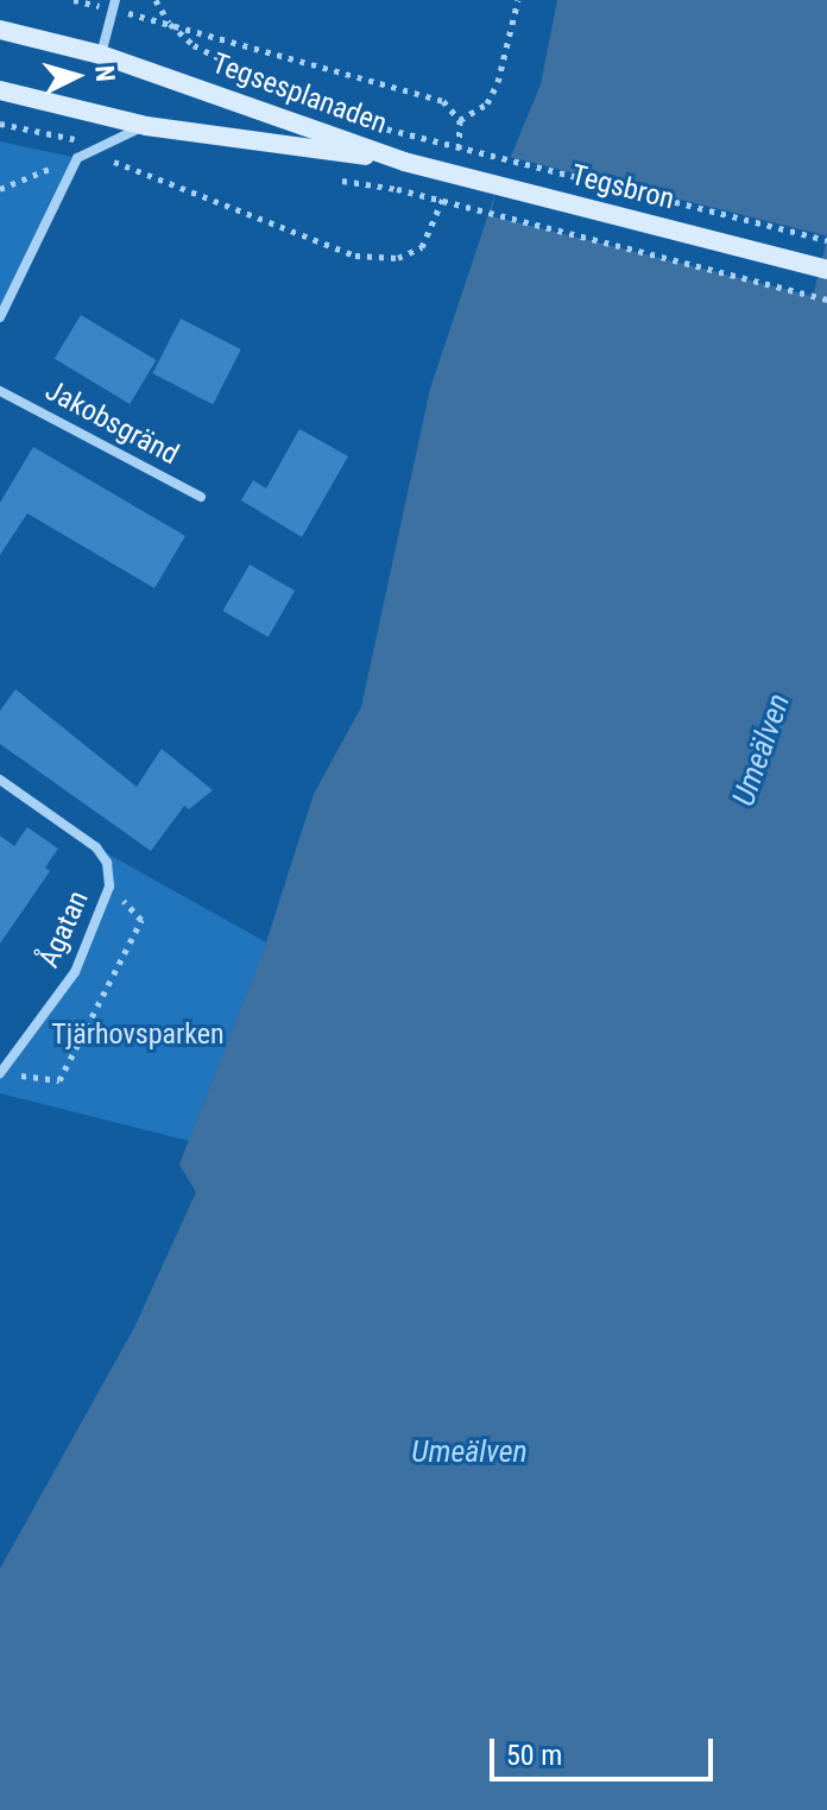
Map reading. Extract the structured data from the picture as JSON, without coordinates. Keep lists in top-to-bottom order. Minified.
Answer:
{"streets":{"main road":["Tegsesplanaden","Tegsbron"],"street":["Jakobsgränd","Ågatan"]},"crossings":[["Tegsesplanaden","Tegsbron"]],"water":["Umeälven"],"parks":["Tjärhovsparken"],"scale_bar":"50 m","north":"right"}
